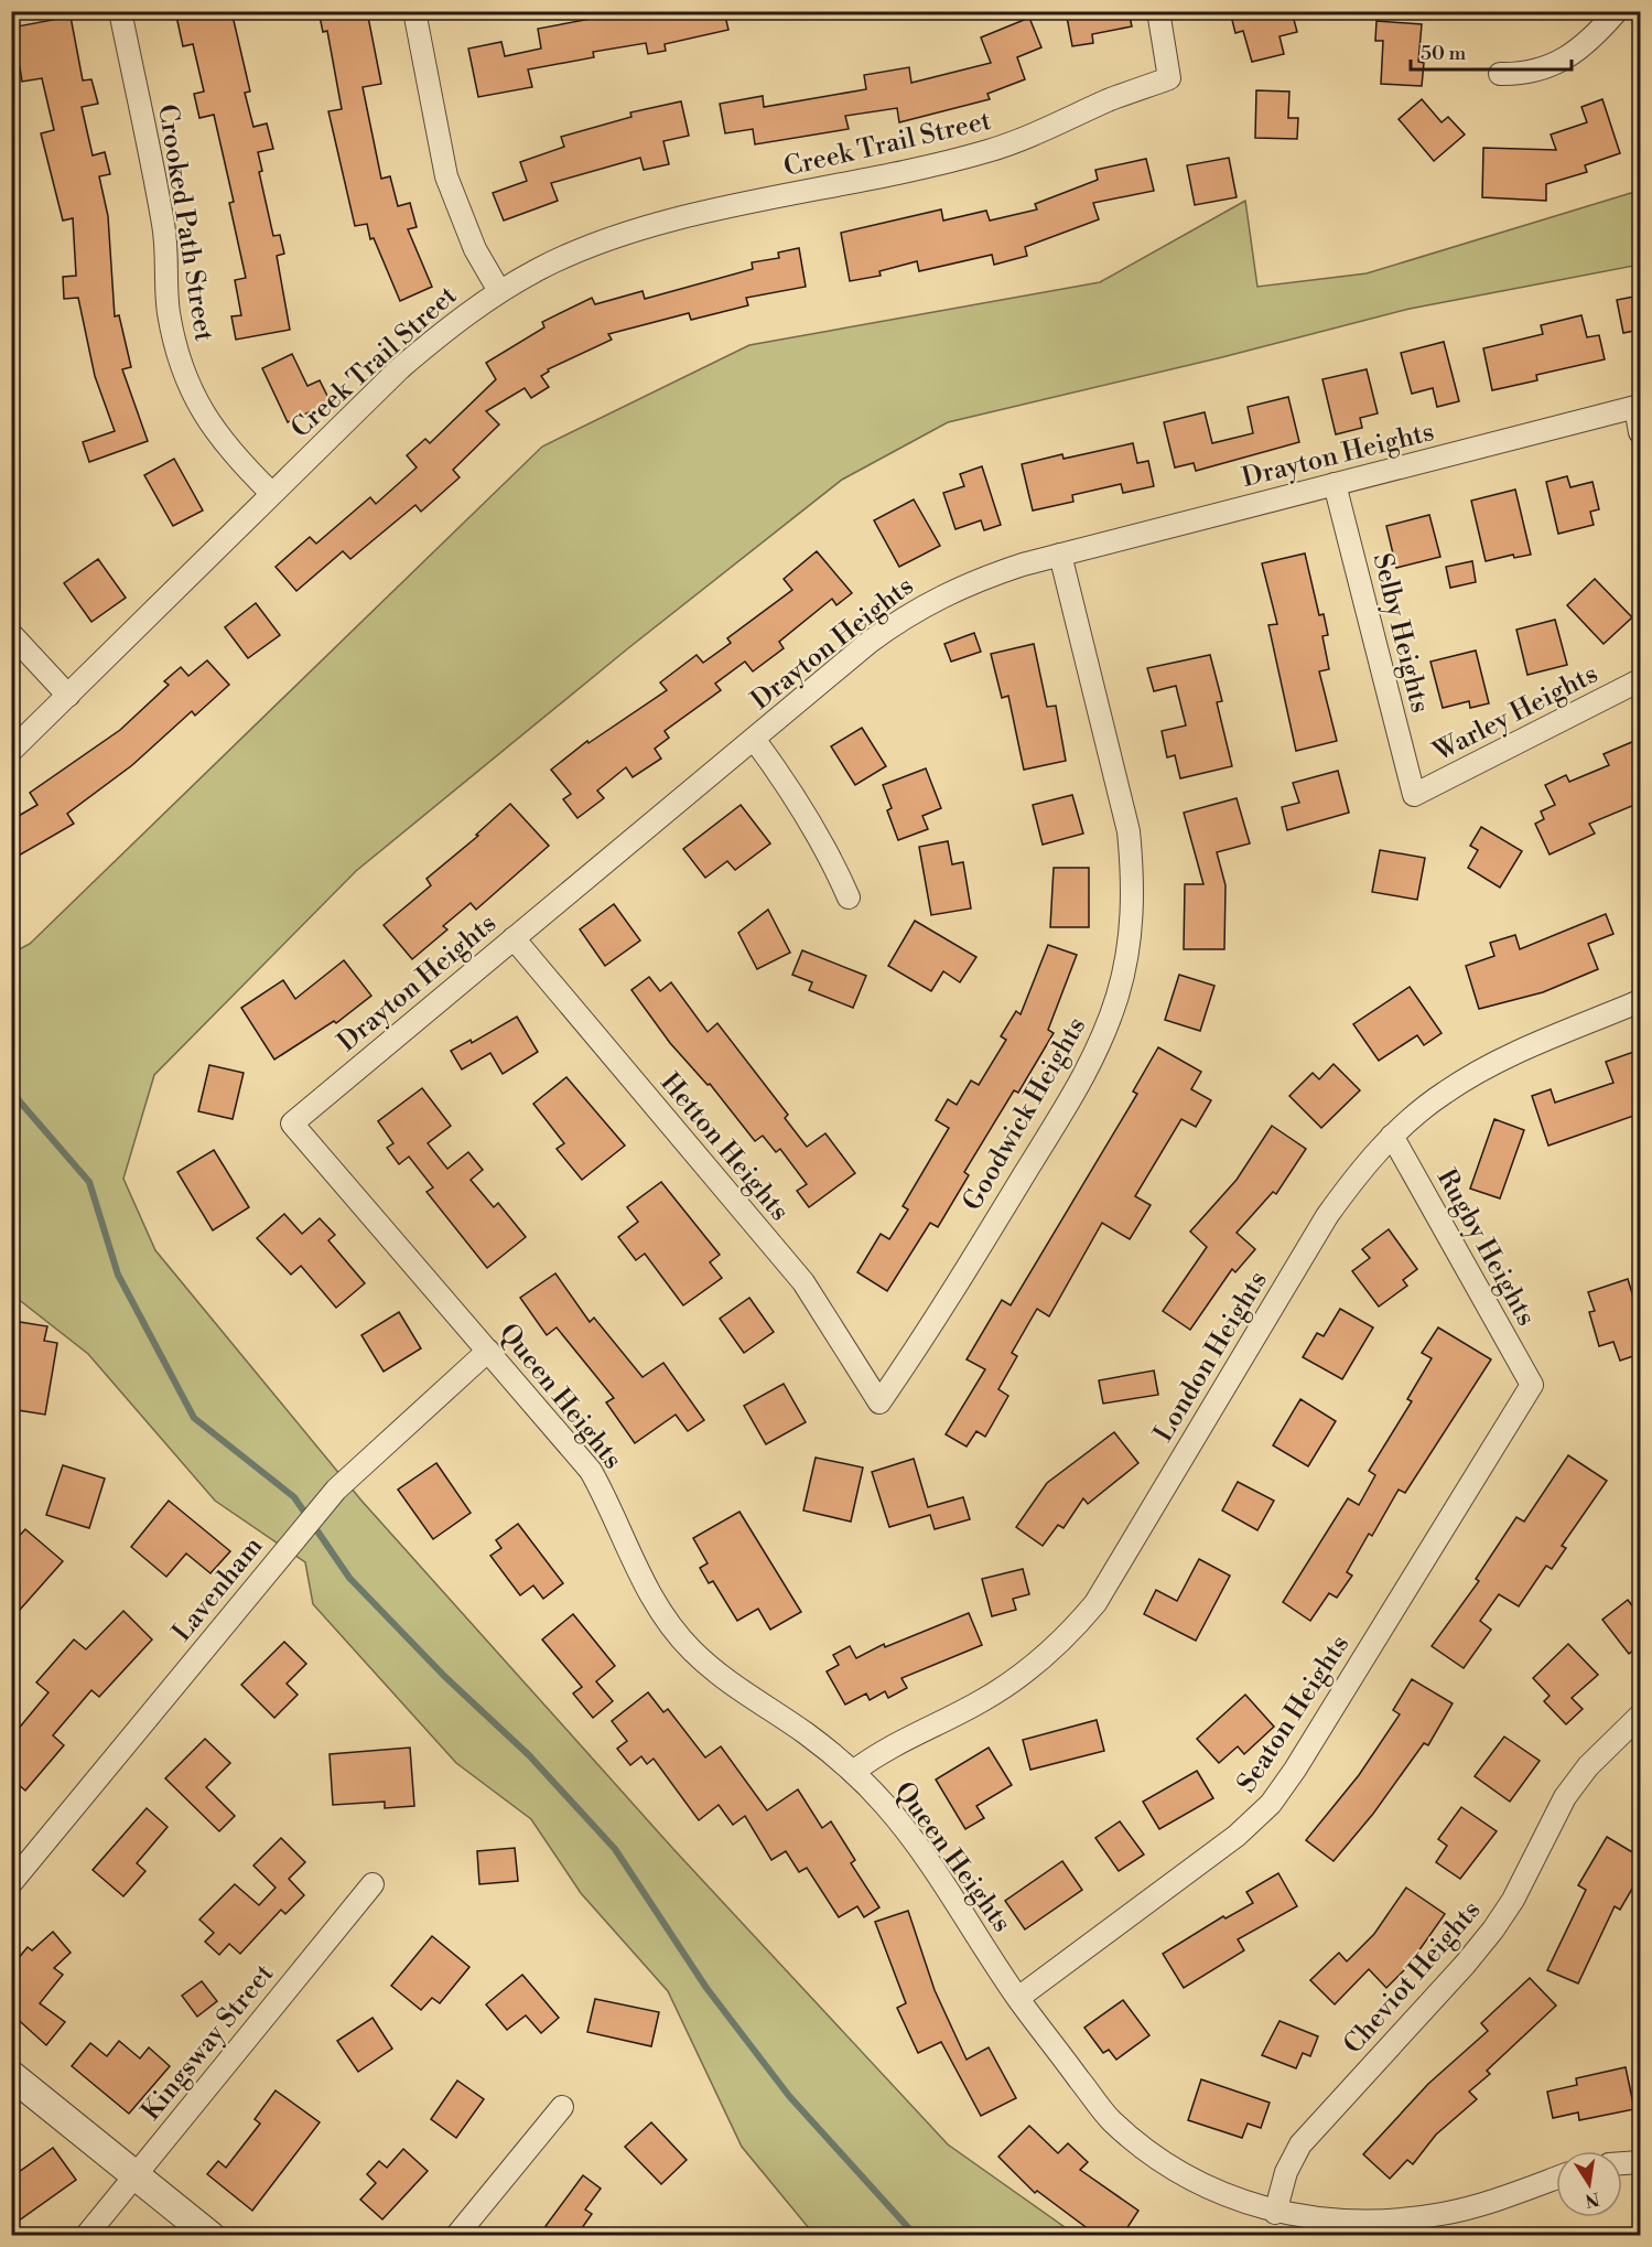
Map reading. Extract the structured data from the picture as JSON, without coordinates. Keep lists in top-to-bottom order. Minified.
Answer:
{"streets":{"street":["Creek Trail Street","Crooked Path Street","Drayton Heights","Selby Heights","Warley Heights","Goodwick Heights","Hetton Heights","Rugby Heights","London Heights","Queen Heights","Lavenham","Seaton Heights","Cheviot Heights","Kingsway Street"]},"crossings":[["Creek Trail Street","Crooked Path Street"],["Drayton Heights","Selby Heights"],["Drayton Heights","Goodwick Heights"],["Drayton Heights","Hetton Heights"],["Drayton Heights","Queen Heights"],["Selby Heights","Warley Heights"],["Goodwick Heights","Hetton Heights"],["Rugby Heights","London Heights"],["Rugby Heights","Seaton Heights"],["London Heights","Queen Heights"],["Queen Heights","Lavenham"],["Queen Heights","Seaton Heights"],["Queen Heights","Cheviot Heights"]],"scale_bar":"50 m","north":"bottom"}
